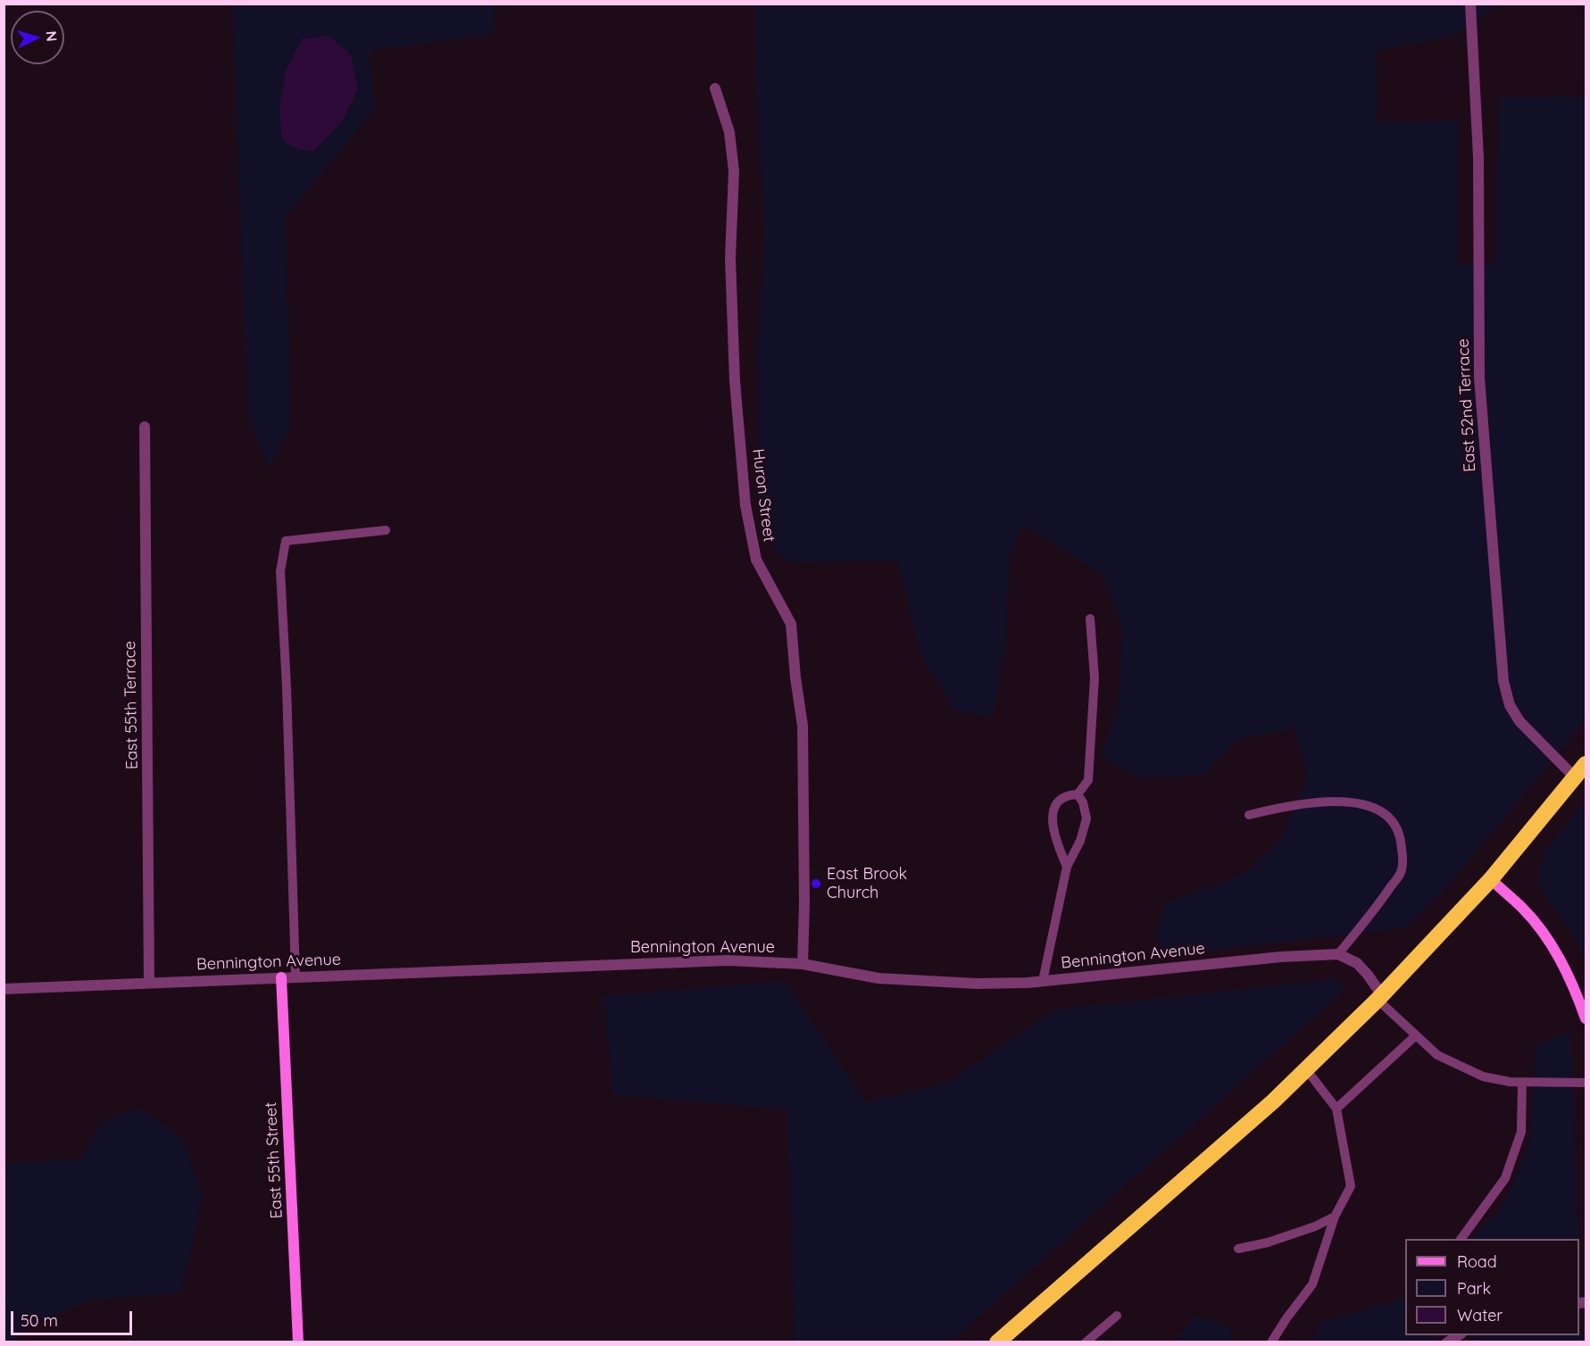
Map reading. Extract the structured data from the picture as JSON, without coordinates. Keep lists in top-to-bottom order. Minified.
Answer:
{"streets":{"street":["East 52nd Terrace","Huron Street","East 55th Terrace","Bennington Avenue","East 55th Street"]},"crossings":[["Huron Street","Bennington Avenue"],["East 55th Terrace","Bennington Avenue"],["Bennington Avenue","East 55th Street"]],"places":["East Brook Church"],"legend":["Road","Park","Water"],"scale_bar":"50 m","north":"right"}
